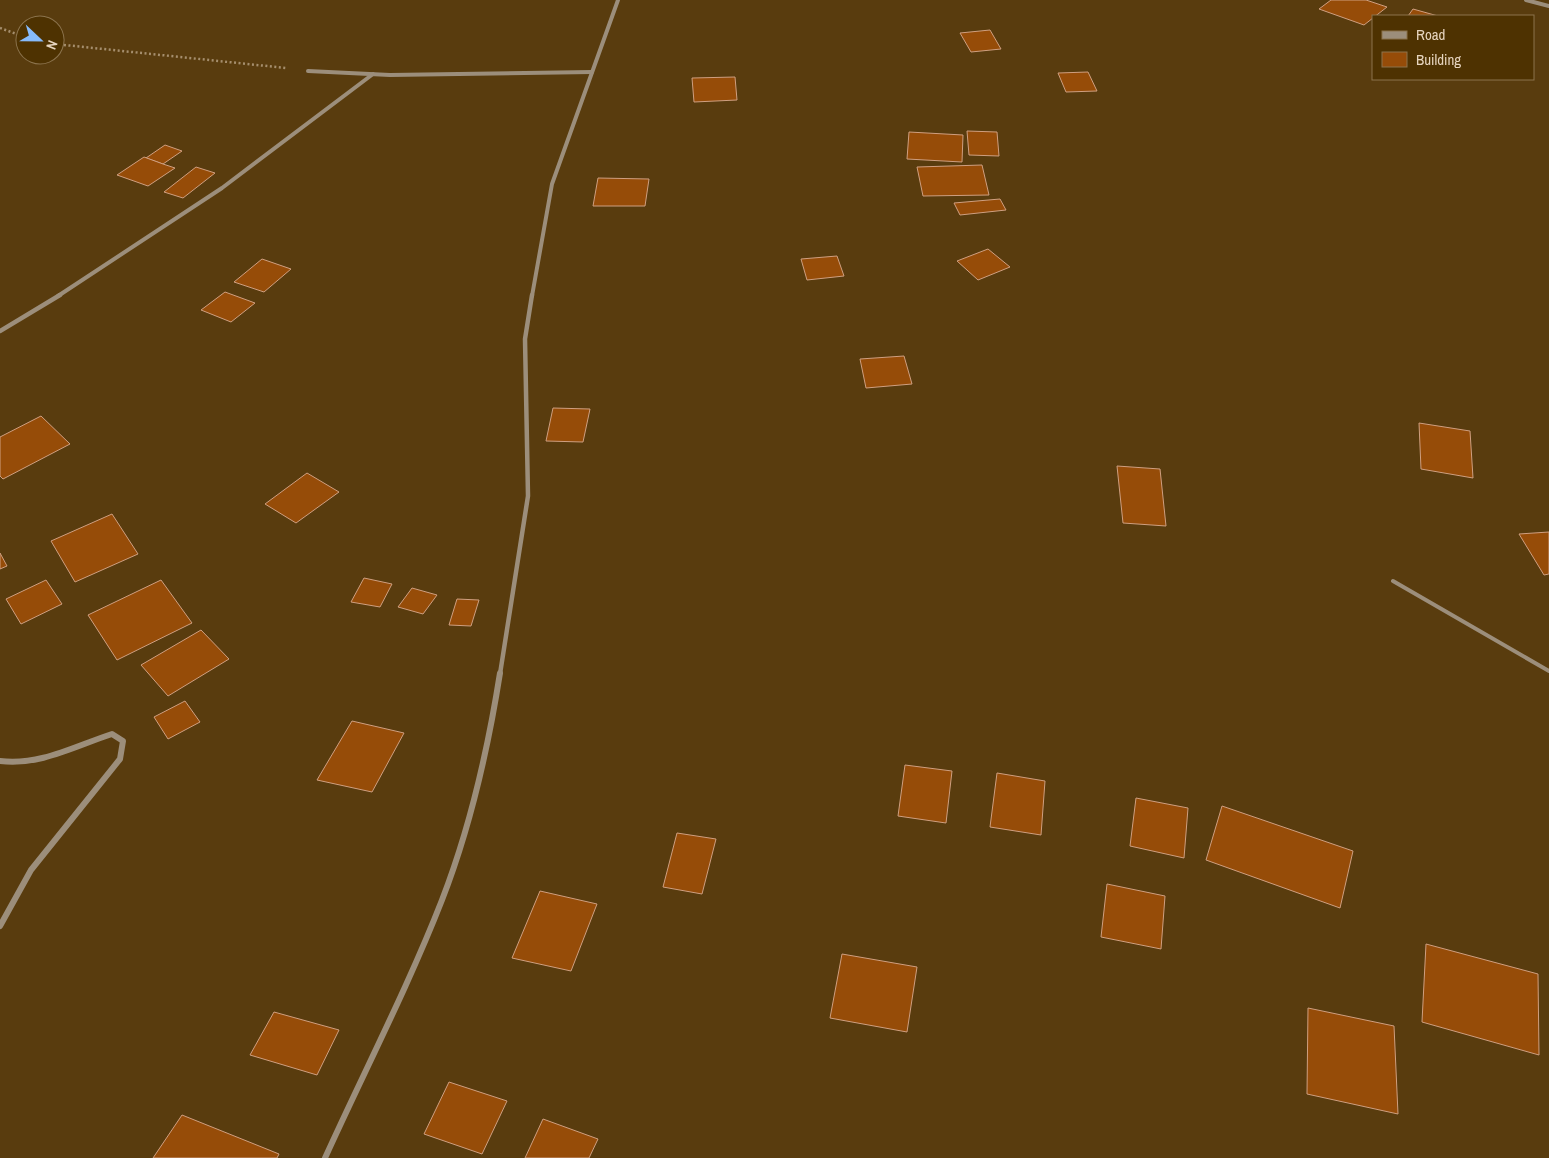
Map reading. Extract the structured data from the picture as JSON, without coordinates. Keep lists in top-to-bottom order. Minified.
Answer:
{"legend":["Road","Building"],"north":"right"}
